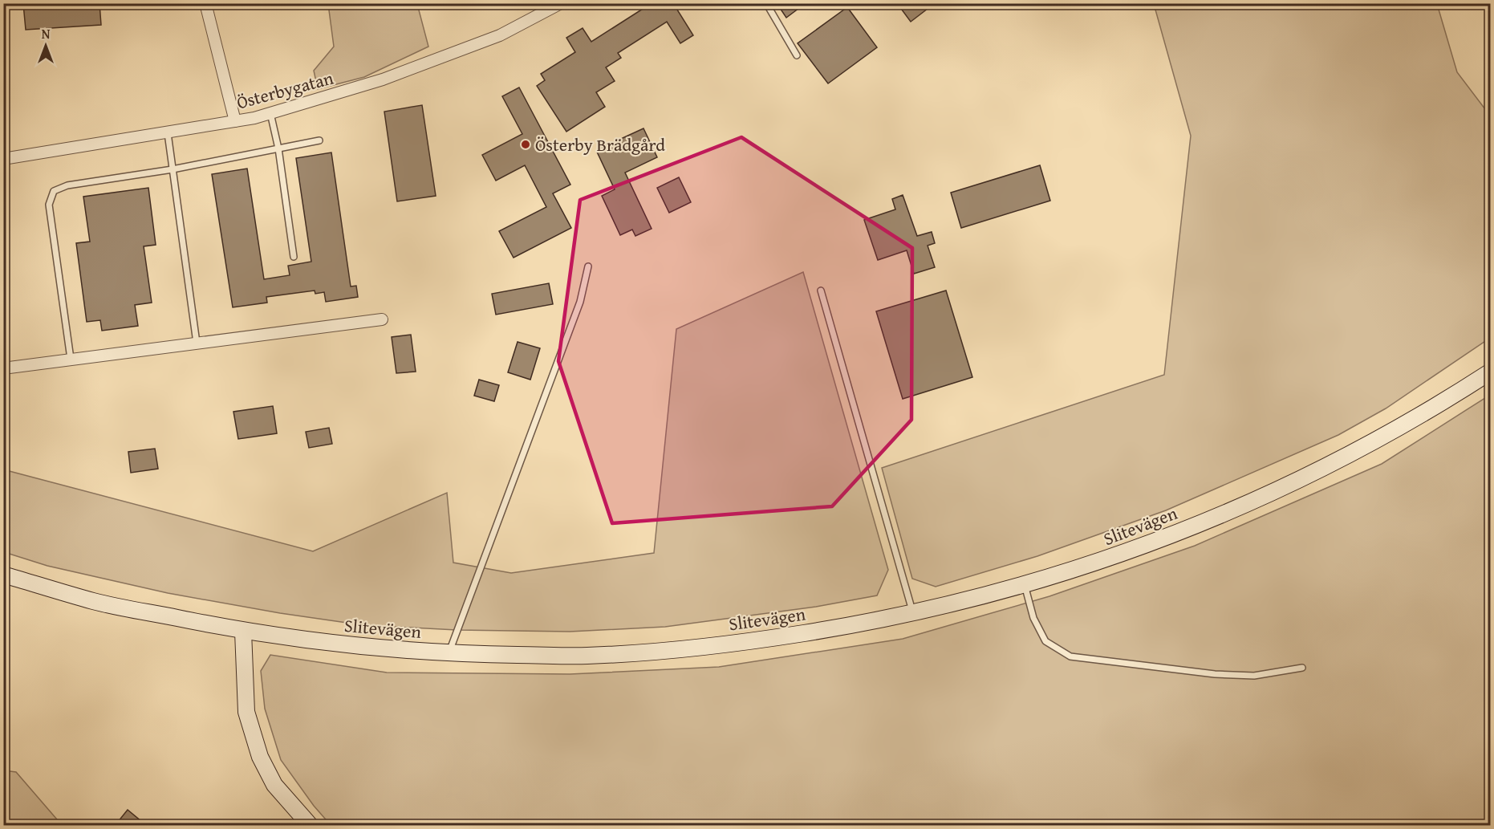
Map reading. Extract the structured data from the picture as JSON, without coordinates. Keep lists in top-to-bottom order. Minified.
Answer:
{"streets":{"main road":["Slitevägen"],"street":["Österbygatan"]},"places":["Österby Brädgård"],"north":"top"}
